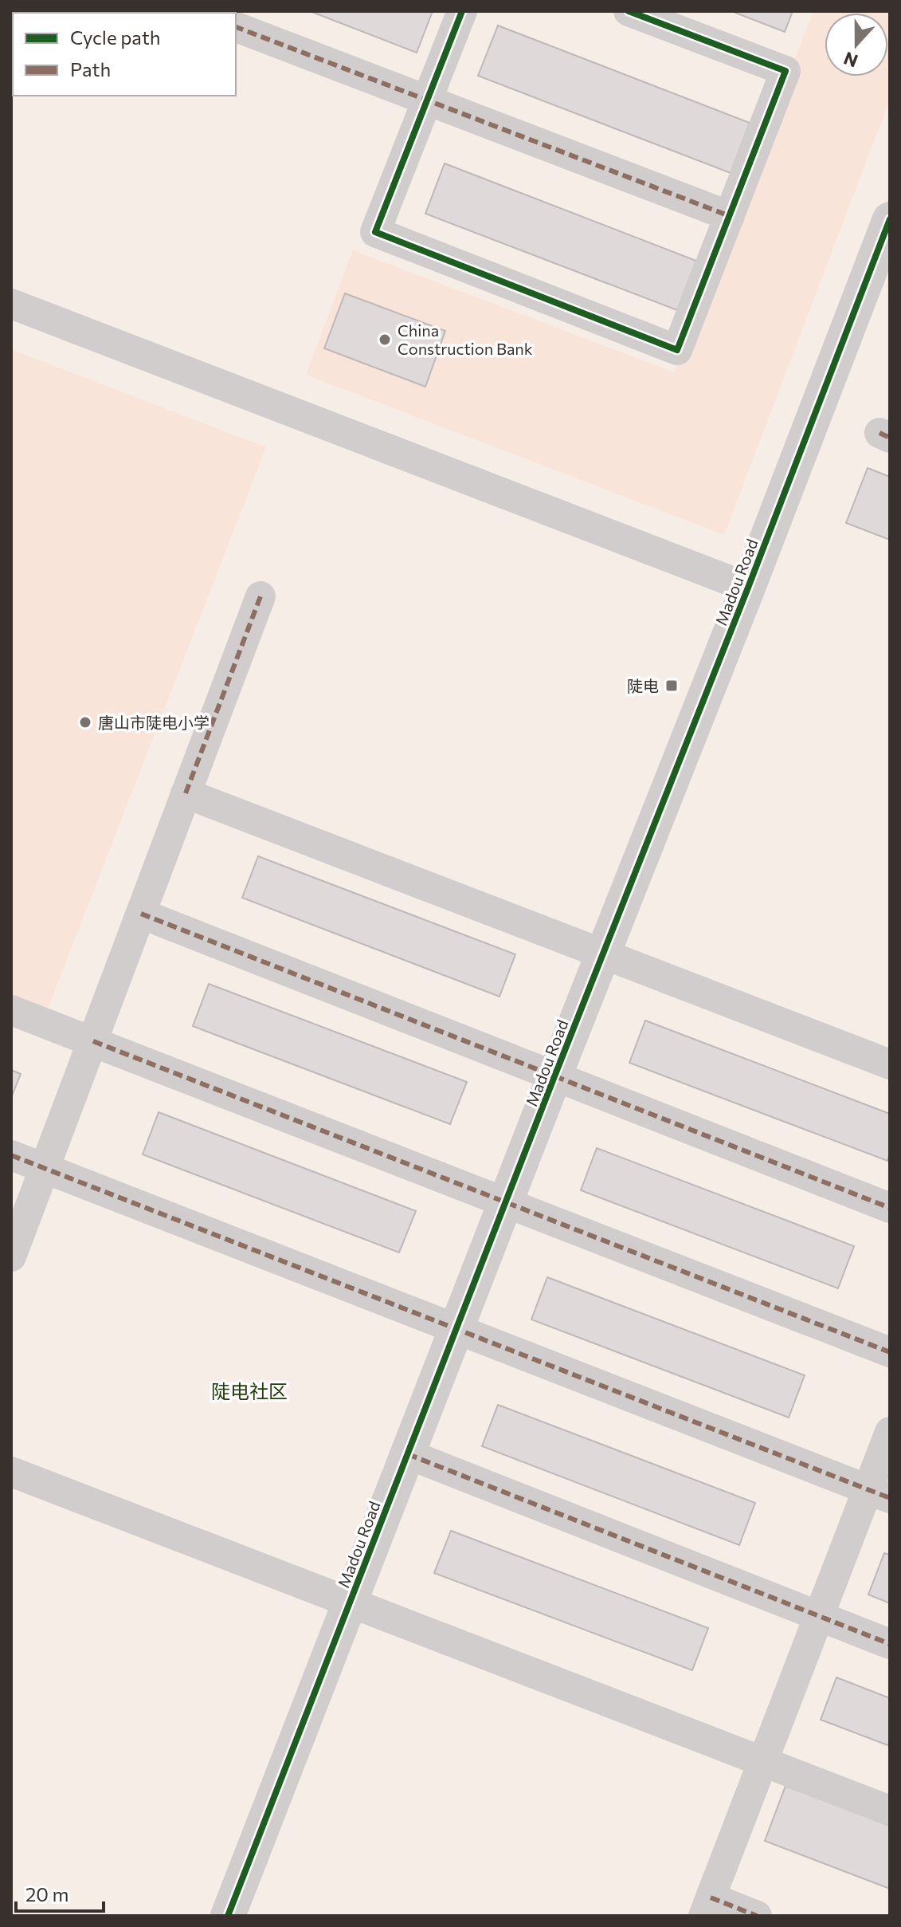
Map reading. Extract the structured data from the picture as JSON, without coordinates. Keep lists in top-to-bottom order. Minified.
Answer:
{"streets":{"street":["Madou Road"]},"districts":["陡电社区"],"places":{"other":["China Construction Bank","唐山市陡电小学"],"transit":["陡电"]},"legend":["Cycle path","Path"],"scale_bar":"20 m","north":"bottom"}
